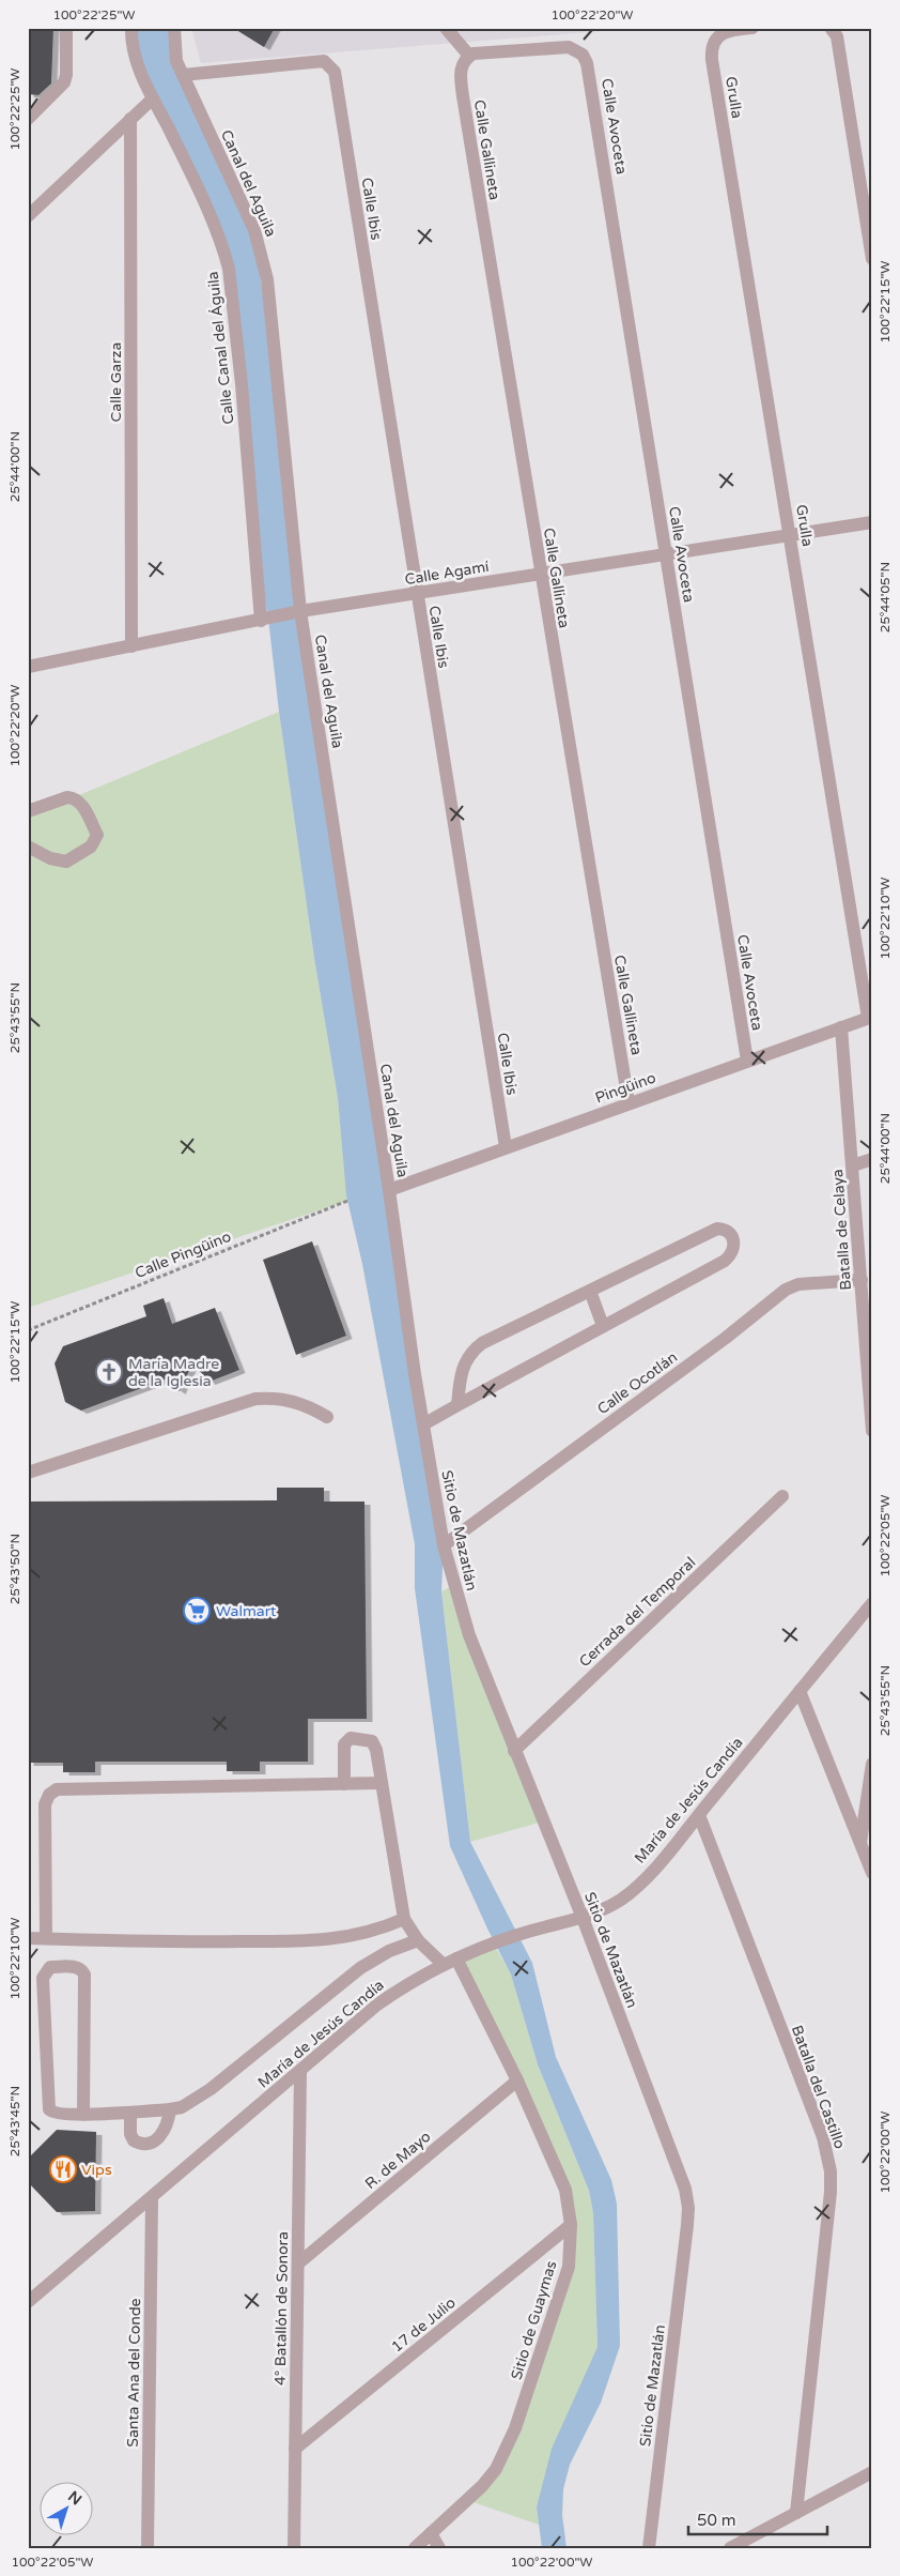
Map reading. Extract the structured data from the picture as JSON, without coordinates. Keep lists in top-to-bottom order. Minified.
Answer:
{"streets":{"street":["Grulla","Calle Avoceta","Calle Gallineta","Canal del Aguila","Calle Ibis","Calle Canal del Águila","Calle Garza","Calle Agamí","Pingüino","Batalla de Celaya","Calle Ocotlán","Sitio de Mazatlán","Cerrada del Temporal","María de Jesús Candía","Batalla del Castillo","R. de Mayo","4° Batallón de Sonora","Sitio de Guaymas","17 de Julio","Santa Ana del Conde"],"path":["Calle Pingüino"]},"crossings":[["Grulla","Calle Agamí"],["Grulla","Pingüino"],["Calle Avoceta","Calle Gallineta"],["Calle Avoceta","Calle Agamí"],["Calle Avoceta","Pingüino"],["Calle Gallineta","Calle Agamí"],["Calle Gallineta","Pingüino"],["Canal del Aguila","Calle Ibis"],["Canal del Aguila","Calle Agamí"],["Canal del Aguila","Pingüino"],["Canal del Aguila","Sitio de Mazatlán"],["Calle Ibis","Calle Agamí"],["Calle Ibis","Pingüino"],["Calle Canal del Águila","Calle Agamí"],["Calle Garza","Calle Agamí"],["Pingüino","Batalla de Celaya"],["Batalla de Celaya","Calle Ocotlán"],["Calle Ocotlán","Sitio de Mazatlán"],["Sitio de Mazatlán","Cerrada del Temporal"],["Sitio de Mazatlán","María de Jesús Candía"],["María de Jesús Candía","Batalla del Castillo"],["María de Jesús Candía","4° Batallón de Sonora"],["María de Jesús Candía","Sitio de Guaymas"],["María de Jesús Candía","Santa Ana del Conde"],["R. de Mayo","4° Batallón de Sonora"],["R. de Mayo","Sitio de Guaymas"],["4° Batallón de Sonora","17 de Julio"],["Sitio de Guaymas","17 de Julio"]],"places":{"church":["María Madre de la Iglesia"],"supermarket":["Walmart"],"restaurant":["Vips"]},"scale_bar":"50 m","north":"top right","coordinates":["100°22'25\"W","100°22'20\"W","100°22'15\"W","25°44'00\"N","25°44'05\"N","100°22'10\"W","25°43'55\"N","100°22'05\"W","25°43'50\"N","25°43'45\"N","100°22'00\"W"]}
